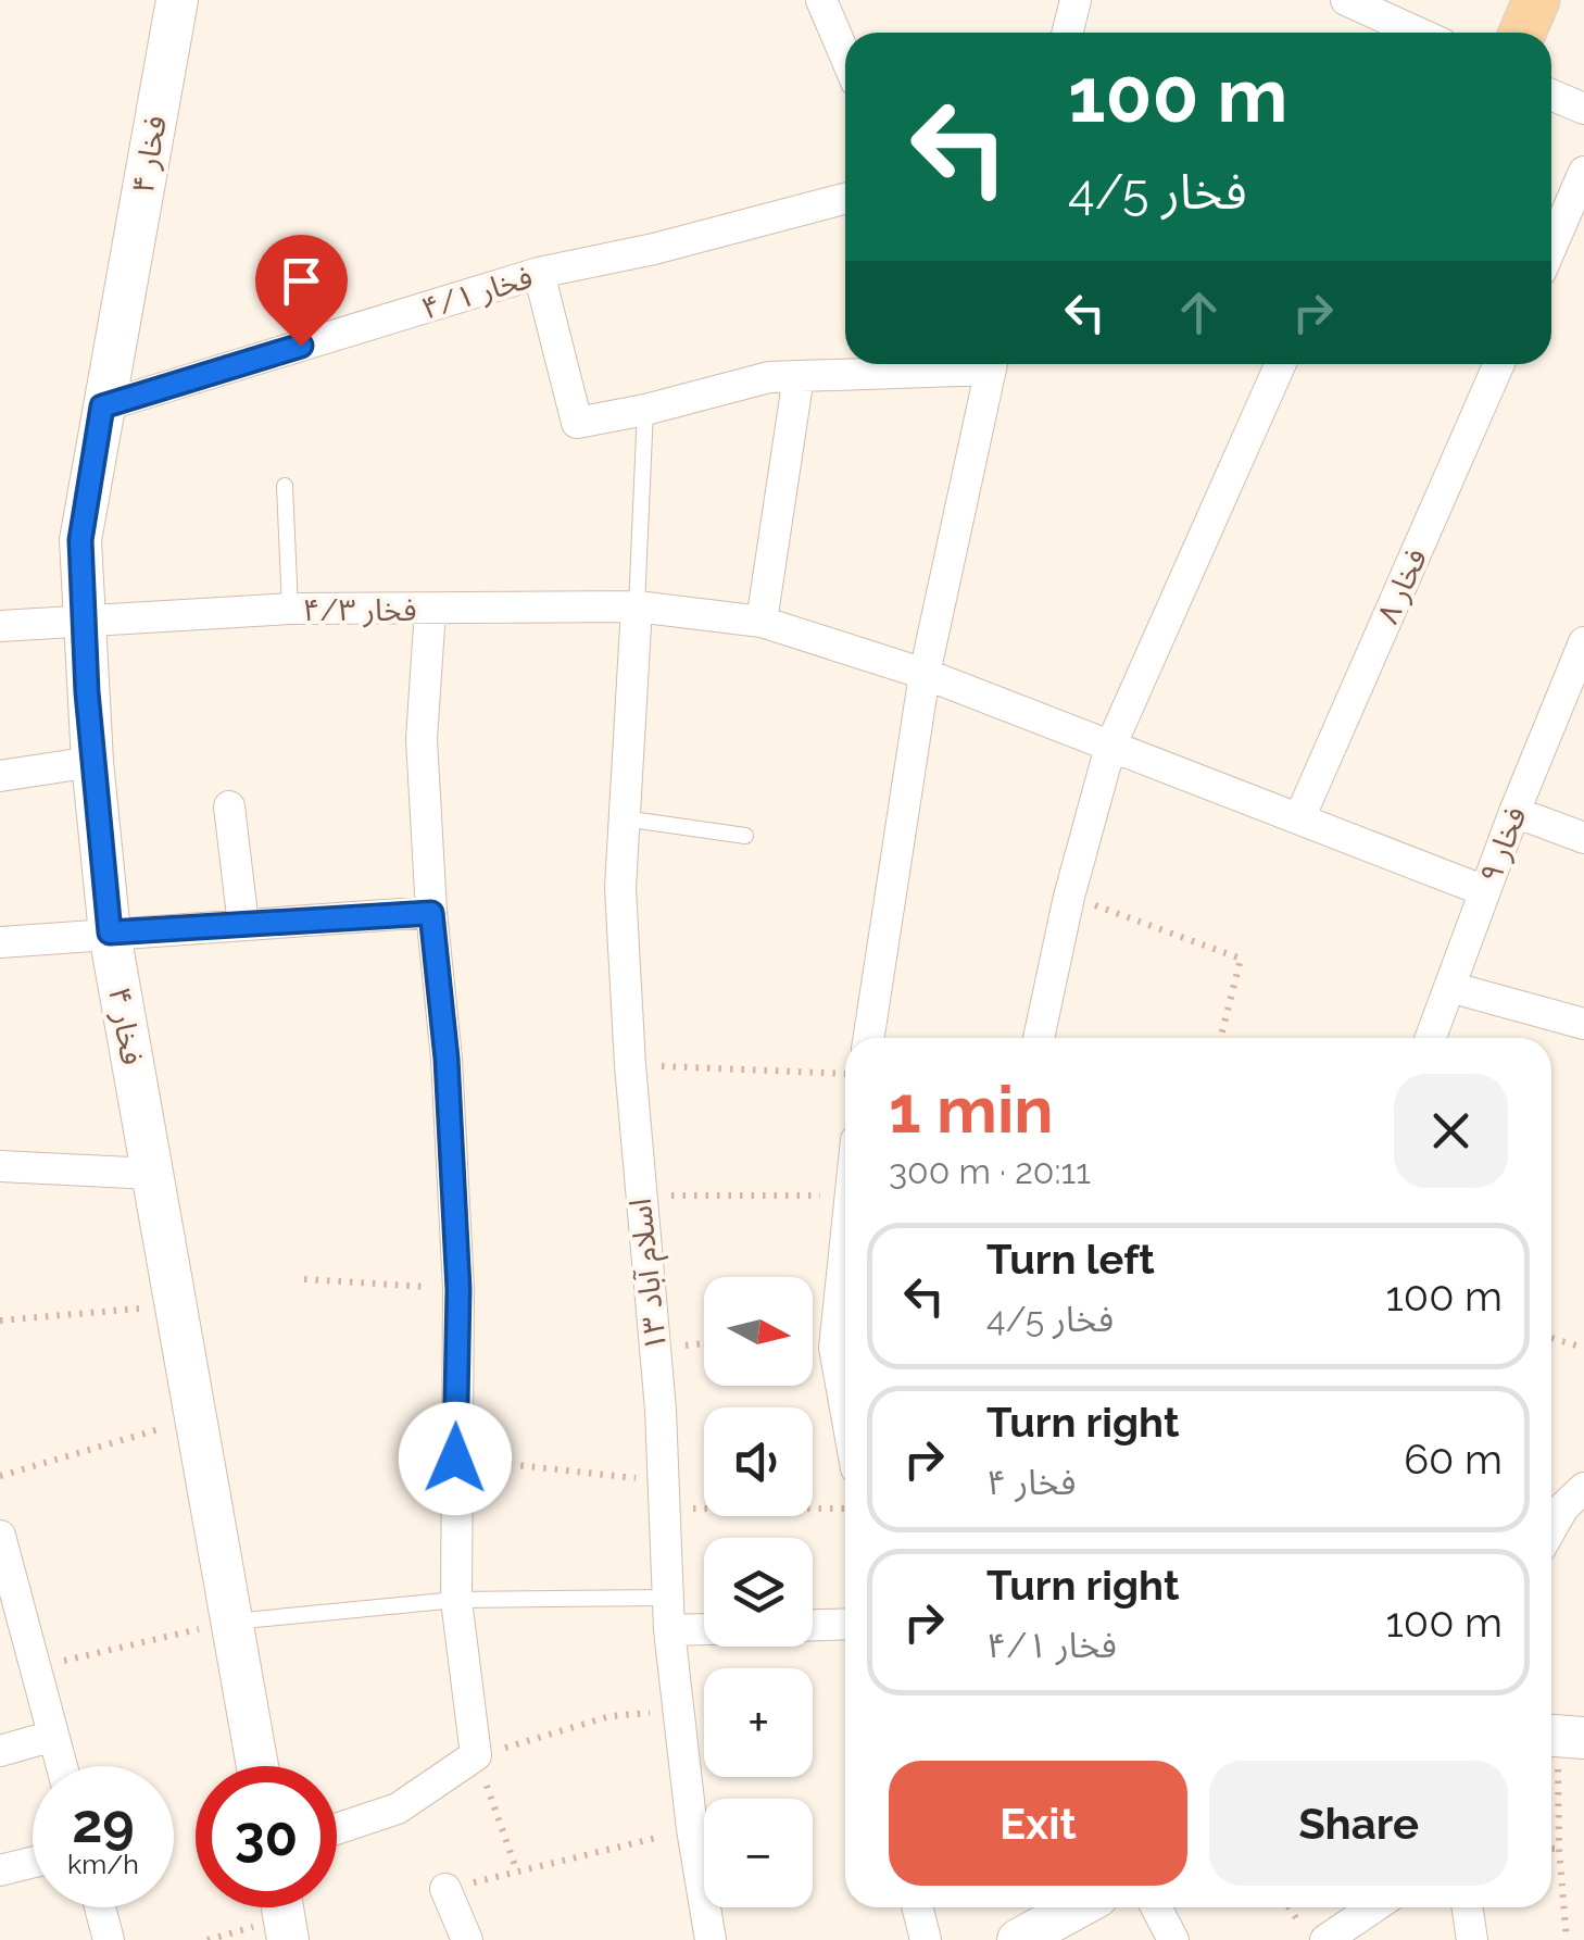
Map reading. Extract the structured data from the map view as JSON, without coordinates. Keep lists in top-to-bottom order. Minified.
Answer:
{"streets":{"street":["فخار ۴","فخار ۴/۱","فخار ۸","فخار ۴/۳","فخار ۹","اسلام آباد ۱۳"]},"crossings":[["فخار ۴","فخار ۴/۱"],["فخار ۴","فخار ۴/۳"],["فخار ۸","فخار ۴/۳"],["فخار ۴/۳","فخار ۹"],["فخار ۴/۳","اسلام آباد ۱۳"]],"north":"right","page":{"turn":["100 m","فخار 4/5"],"heading":["1 min","300 m · 20:11"],"list":[{"name":"Turn left","note":"فخار 4/5","value":"100 m"},{"name":"Turn right","note":"فخار ۴","value":"60 m"},{"name":"Turn right","note":"فخار ۴/۱","value":"100 m"}],"map_buttons":["+","−"],"buttons":["Exit","Share"],"speed":"29 km/h","limit":"30"}}
